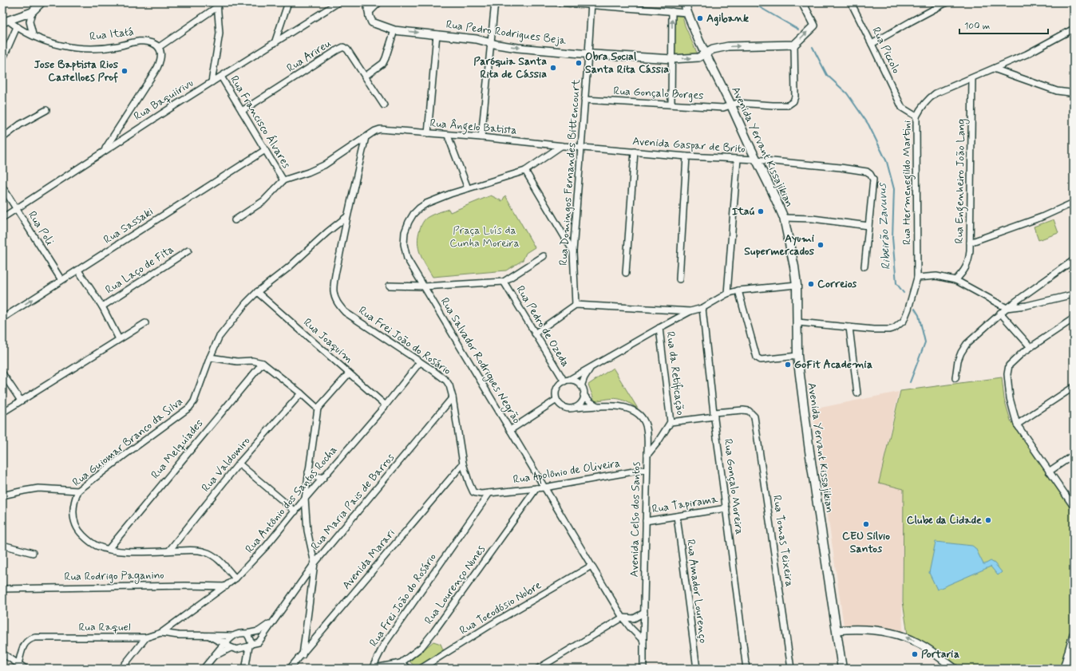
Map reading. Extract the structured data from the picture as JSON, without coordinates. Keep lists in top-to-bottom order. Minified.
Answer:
{"streets":{"main road":["Avenida Yervant Kissajikian"],"street":["Rua Pedro Rodrigues Beja","Rua Itatá","Rua Piccolo","Rua Arireu","Rua Gonçalo Borges","Rua Baquiirivu","Rua Francisco Álvares","Rua Ângelo Batista","Avenida Gaspar de Brito","Rua Domingos Fernandes Bittencourt","Rua Engenheiro João Lang","Rua Hermenegildo Martini","Rua Sassaki","Rua Poli","Rua Laço de Fita","Rua Pedro de Ozeda","Rua Joaquim","Rua Frei João do Rosário","Rua Salvador Rodrigues Negrão","Rua da Retificação","Rua Guiomar Branco da Silva","Rua Melquíades","Rua Valdomiro","Rua Apolônio de Oliveira","Rua Gonçalo Moreira","Rua Antônio dos Santos Rocha","Rua Maria Pais de Barros","Rua Tapirama","Avenida Celso dos Santos","Rua Tomas Teixeira","Avenida Marari","Rua Rodrigo Paganino","Rua Lourenço Nunes","Rua Amador Lourenço","Rua Toeodósio Nobre","Rua Raquel"]},"crossings":[["Rua Pedro Rodrigues Beja","Rua Gonçalo Borges"],["Rua Pedro Rodrigues Beja","Avenida Yervant Kissajikian"],["Rua Pedro Rodrigues Beja","Rua Domingos Fernandes Bittencourt"],["Rua Piccolo","Rua Hermenegildo Martini"],["Rua Arireu","Rua Francisco Álvares"],["Rua Gonçalo Borges","Avenida Yervant Kissajikian"],["Rua Gonçalo Borges","Rua Domingos Fernandes Bittencourt"],["Rua Baquiirivu","Rua Francisco Álvares"],["Rua Baquiirivu","Rua Poli"],["Rua Francisco Álvares","Rua Ângelo Batista"],["Rua Francisco Álvares","Rua Sassaki"],["Rua Francisco Álvares","Rua Frei João do Rosário"],["Rua Ângelo Batista","Avenida Gaspar de Brito"],["Rua Ângelo Batista","Rua Domingos Fernandes Bittencourt"],["Rua Ângelo Batista","Rua Frei João do Rosário"],["Rua Ângelo Batista","Rua Salvador Rodrigues Negrão"],["Avenida Gaspar de Brito","Avenida Yervant Kissajikian"],["Avenida Gaspar de Brito","Rua Domingos Fernandes Bittencourt"],["Avenida Yervant Kissajikian","Rua Hermenegildo Martini"],["Rua Engenheiro João Lang","Rua Hermenegildo Martini"],["Rua Sassaki","Rua Poli"],["Rua Pedro de Ozeda","Avenida Celso dos Santos"],["Rua Joaquim","Rua Guiomar Branco da Silva"],["Rua Joaquim","Rua Antônio dos Santos Rocha"],["Rua Frei João do Rosário","Rua Guiomar Branco da Silva"],["Rua Frei João do Rosário","Rua Apolônio de Oliveira"],["Rua Frei João do Rosário","Rua Antônio dos Santos Rocha"],["Rua Frei João do Rosário","Rua Maria Pais de Barros"],["Rua Frei João do Rosário","Avenida Marari"],["Rua Frei João do Rosário","Rua Lourenço Nunes"],["Rua Salvador Rodrigues Negrão","Rua Apolônio de Oliveira"],["Rua Salvador Rodrigues Negrão","Avenida Celso dos Santos"],["Rua Salvador Rodrigues Negrão","Rua Toeodósio Nobre"],["Rua Guiomar Branco da Silva","Rua Melquíades"],["Rua Guiomar Branco da Silva","Rua Valdomiro"],["Rua Guiomar Branco da Silva","Rua Antônio dos Santos Rocha"],["Rua Apolônio de Oliveira","Avenida Celso dos Santos"],["Rua Apolônio de Oliveira","Rua Lourenço Nunes"],["Rua Gonçalo Moreira","Rua Tapirama"],["Rua Gonçalo Moreira","Rua Tomas Teixeira"],["Rua Antônio dos Santos Rocha","Rua Rodrigo Paganino"],["Rua Antônio dos Santos Rocha","Rua Raquel"],["Rua Maria Pais de Barros","Rua Raquel"],["Rua Tapirama","Avenida Celso dos Santos"],["Rua Tapirama","Rua Amador Lourenço"]],"one_way":["Rua Pedro Rodrigues Beja"],"water":["Ribeirão Zavuvus"],"parks":["Praça Luís da Cunha Moreira"],"places":["Agibank","Obra Social Santa Rita Cássia","Paróquia Santa Rita de Cássia","Jose Baptista Rios Castelloes Prof","Itaú","Ayumi Supermercados","Correios","GoFit Academia","Clube da Cidade","CEU Silvio Santos","Portaria"],"scale_bar":"100 m"}
